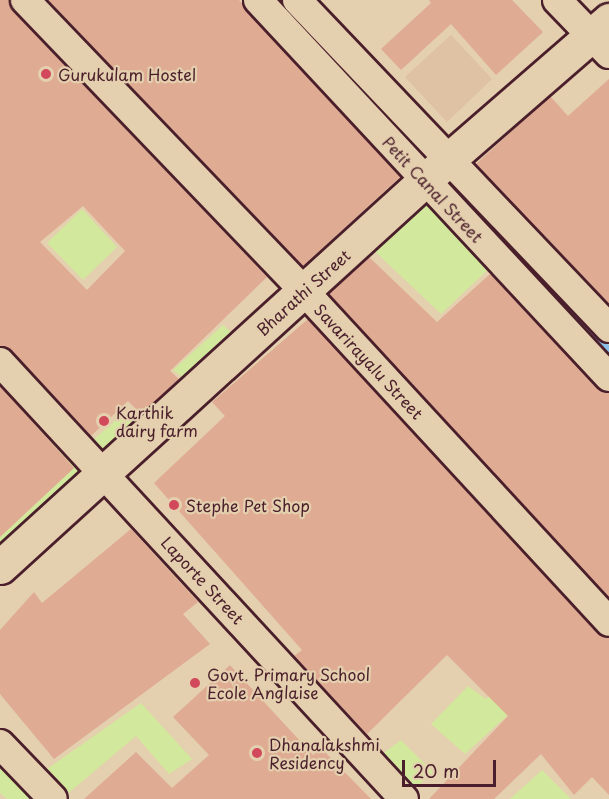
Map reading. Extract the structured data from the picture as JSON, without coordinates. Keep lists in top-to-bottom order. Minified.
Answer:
{"streets":{"street":["Petit Canal Street","Bharathi Street","Savarirayalu Street","Laporte Street"]},"crossings":[["Petit Canal Street","Bharathi Street"],["Bharathi Street","Savarirayalu Street"],["Bharathi Street","Laporte Street"]],"places":["Gurukulam Hostel","Karthik dairy farm","Stephe Pet Shop","Govt. Primary School Ecole Anglaise","Dhanalakshmi Residency"],"scale_bar":"20 m"}
